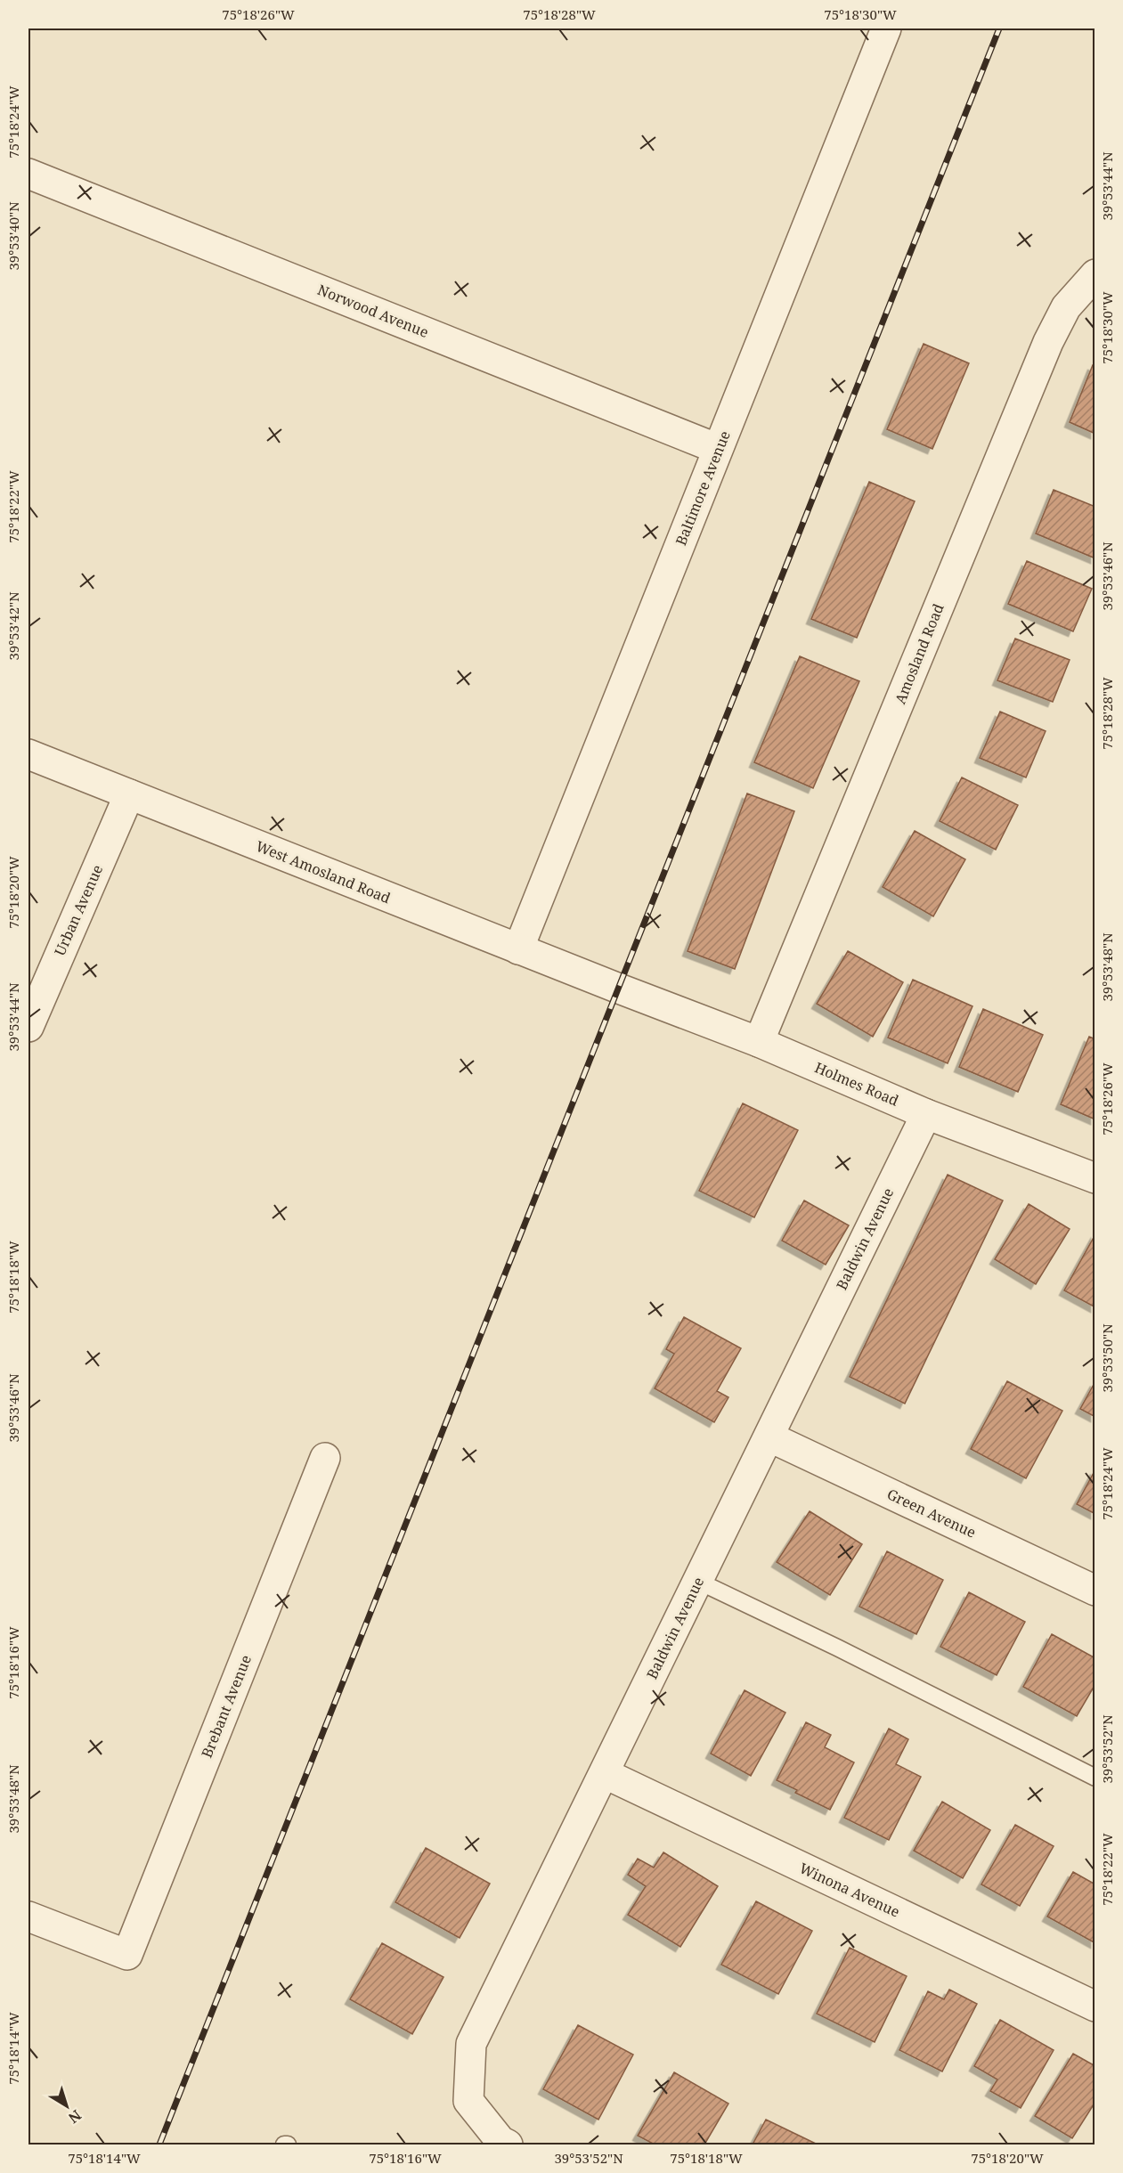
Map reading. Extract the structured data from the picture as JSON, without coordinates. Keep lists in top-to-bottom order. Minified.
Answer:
{"streets":{"street":["Norwood Avenue","Baltimore Avenue","Amosland Road","West Amosland Road","Urban Avenue","Holmes Road","Baldwin Avenue","Green Avenue","Brebant Avenue","Winona Avenue"]},"crossings":[["Norwood Avenue","Baltimore Avenue"],["Baltimore Avenue","West Amosland Road"],["Amosland Road","Holmes Road"],["West Amosland Road","Urban Avenue"],["West Amosland Road","Holmes Road"],["Holmes Road","Baldwin Avenue"],["Baldwin Avenue","Green Avenue"],["Baldwin Avenue","Winona Avenue"]],"north":"bottom right","coordinates":["75°18'26\"W","75°18'28\"W","75°18'30\"W","75°18'24\"W","39°53'44\"N","39°53'40\"N","75°18'22\"W","39°53'46\"N","39°53'42\"N","75°18'20\"W","39°53'48\"N","75°18'18\"W","39°53'50\"N","75°18'16\"W","39°53'52\"N","75°18'14\"W"]}
